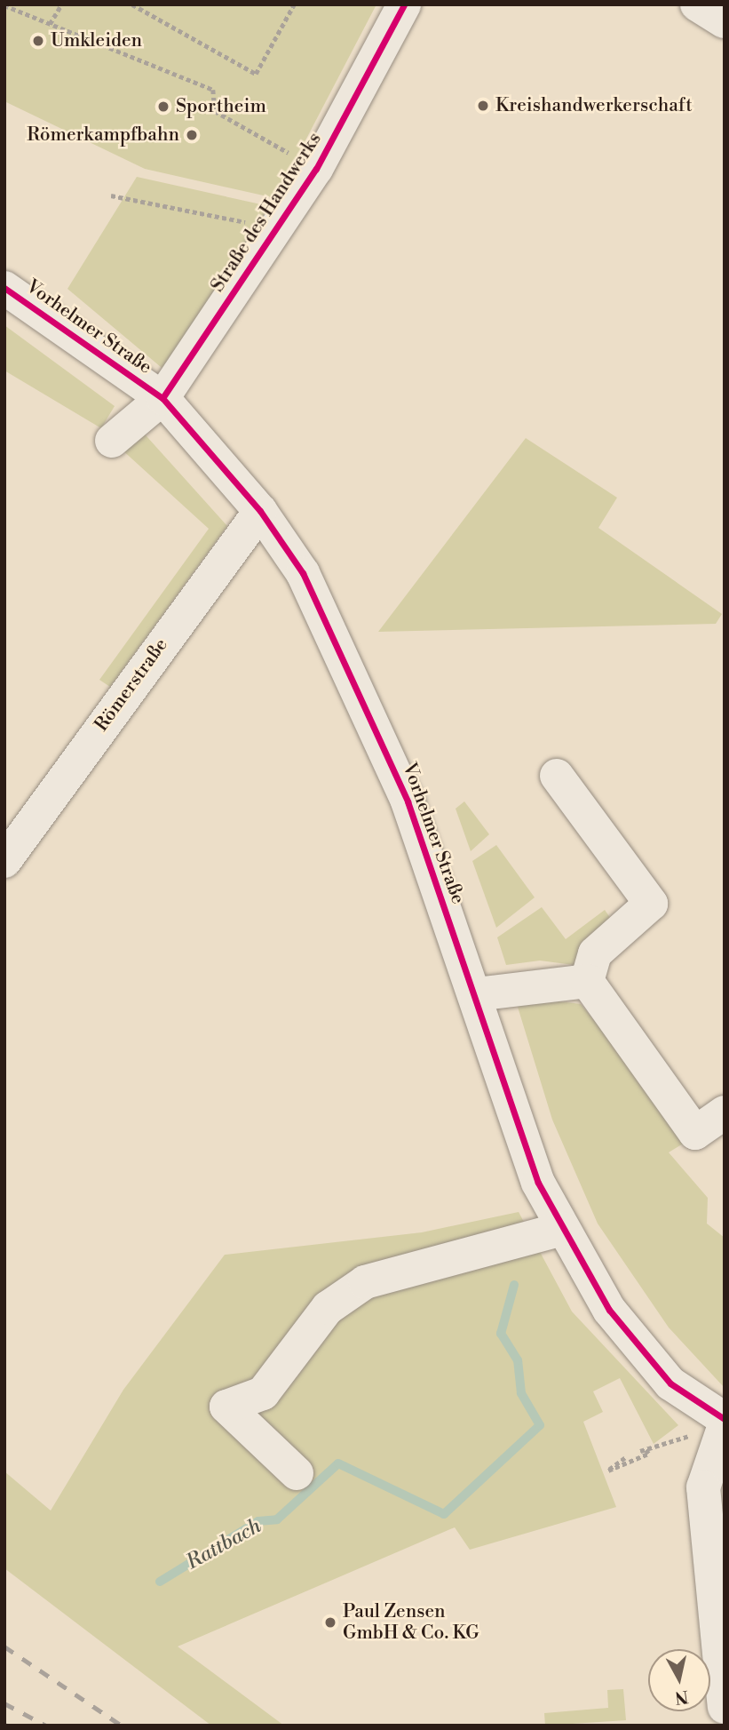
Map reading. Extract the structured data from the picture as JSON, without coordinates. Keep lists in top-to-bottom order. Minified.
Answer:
{"streets":{"street":["Straße des Handwerks","Vorhelmer Straße","Römerstraße"]},"crossings":[["Straße des Handwerks","Vorhelmer Straße"],["Vorhelmer Straße","Römerstraße"]],"water":["Rattbach"],"places":["Umkleiden","Kreishandwerkerschaft","Sportheim","Römerkampfbahn","Paul Zensen GmbH & Co. KG"],"north":"bottom"}
